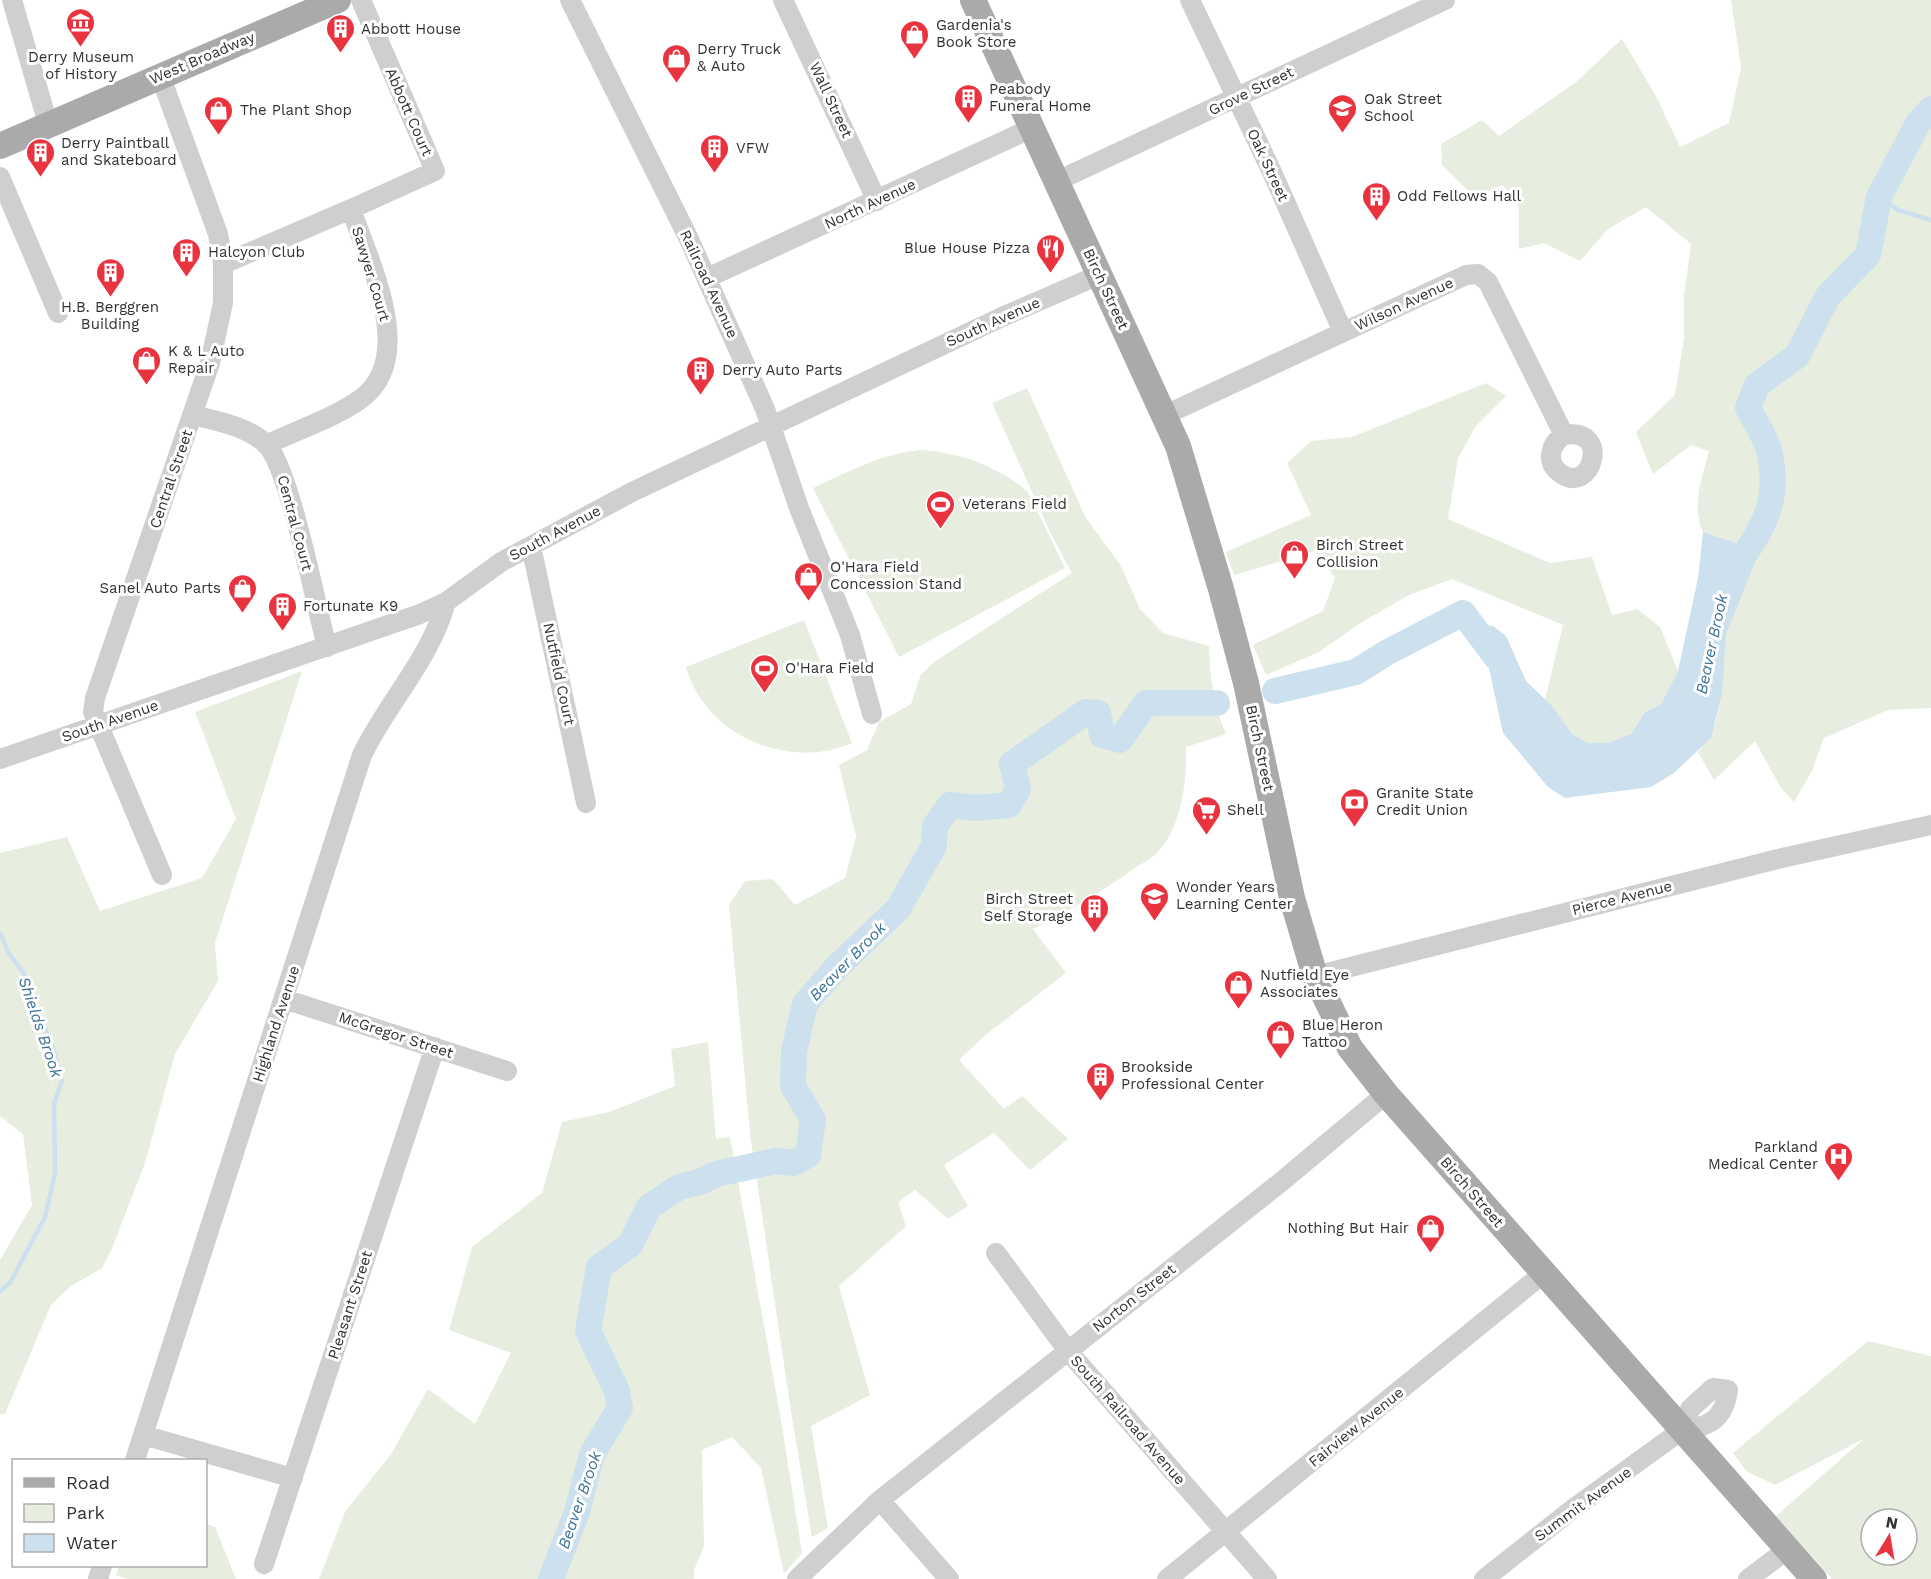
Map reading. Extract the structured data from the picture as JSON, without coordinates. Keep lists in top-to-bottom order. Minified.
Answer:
{"streets":{"main road":["West Broadway","Birch Street"],"street":["Grove Street","Wall Street","Abbott Court","Oak Street","North Avenue","Sawyer Court","Railroad Avenue","Wilson Avenue","South Avenue","Central Street","Central Court","Nutfield Court","Pierce Avenue","Highland Avenue","McGregor Street","Norton Street","Pleasant Street","South Railroad Avenue","Fairview Avenue","Summit Avenue"]},"crossings":[["West Broadway","Central Street"],["Grove Street","Oak Street"],["Grove Street","Birch Street"],["Wall Street","North Avenue"],["Abbott Court","Sawyer Court"],["Oak Street","Wilson Avenue"],["North Avenue","Railroad Avenue"],["North Avenue","Birch Street"],["Sawyer Court","Central Street"],["Sawyer Court","Central Court"],["Railroad Avenue","South Avenue"],["Birch Street","Wilson Avenue"],["Birch Street","South Avenue"],["Birch Street","Pierce Avenue"],["Birch Street","Norton Street"],["Birch Street","Fairview Avenue"],["Birch Street","Summit Avenue"],["South Avenue","Central Street"],["South Avenue","Central Court"],["South Avenue","Nutfield Court"],["South Avenue","Highland Avenue"],["Highland Avenue","McGregor Street"],["McGregor Street","Pleasant Street"],["Norton Street","South Railroad Avenue"],["South Railroad Avenue","Fairview Avenue"]],"water":["Beaver Brook","Shields Brook"],"places":{"museum":["Derry Museum of History"],"building":["Abbott House","Peabody Funeral Home","VFW","Derry Paintball and Skateboard","Odd Fellows Hall","Halcyon Club","H.B. Berggren Building","Derry Auto Parts","Fortunate K9","Birch Street Self Storage","Brookside Professional Center"],"shop":["Gardenia's Book Store","Derry Truck & Auto","The Plant Shop","K & L Auto Repair","Birch Street Collision","O'Hara Field Concession Stand","Sanel Auto Parts","Nutfield Eye Associates","Blue Heron Tattoo","Nothing But Hair"],"school or university":["Oak Street School","Wonder Years Learning Center"],"restaurant":["Blue House Pizza"],"sports":["Veterans Field","O'Hara Field"],"bank":["Granite State Credit Union"],"supermarket":["Shell"],"hospital":["Parkland Medical Center"]},"legend":["Road","Park","Water"],"north":"top"}
